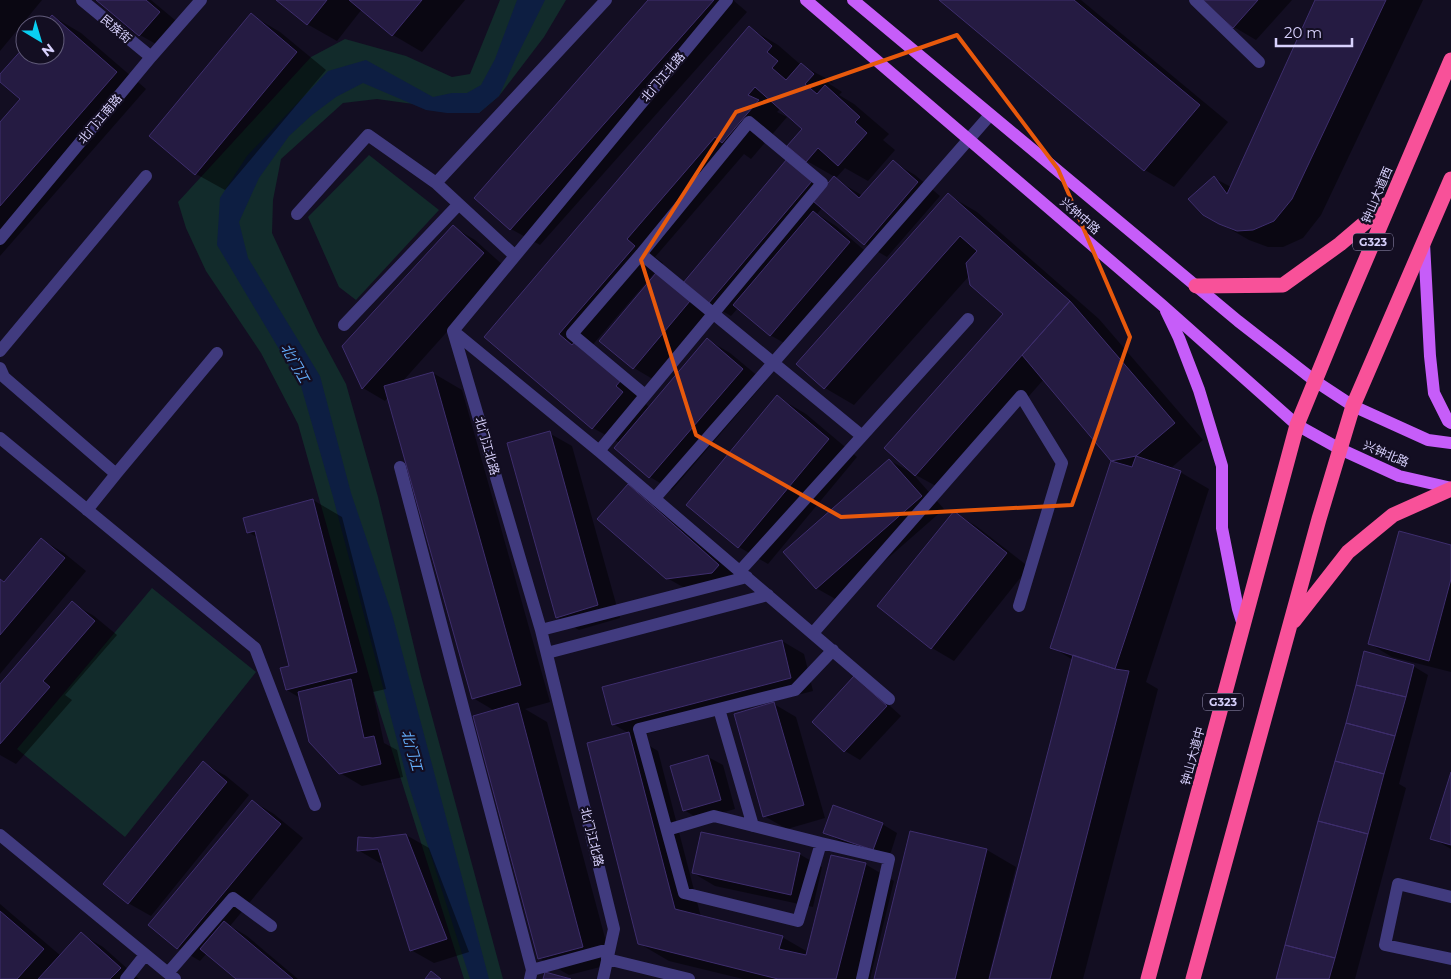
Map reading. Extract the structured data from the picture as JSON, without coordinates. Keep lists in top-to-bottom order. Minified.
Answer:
{"streets":{"highway":["钟山大道西","G323","钟山大道中"],"main road":["兴钟中路","兴钟北路"],"street":["民族街","北门江北路","北门江南路"]},"crossings":[["民族街","北门江南路"],["钟山大道西","兴钟中路"],["钟山大道西","钟山大道中"],["兴钟中路","兴钟北路"],["兴钟中路","钟山大道中"]],"water":["北门江"],"scale_bar":"20 m","north":"bottom right"}
